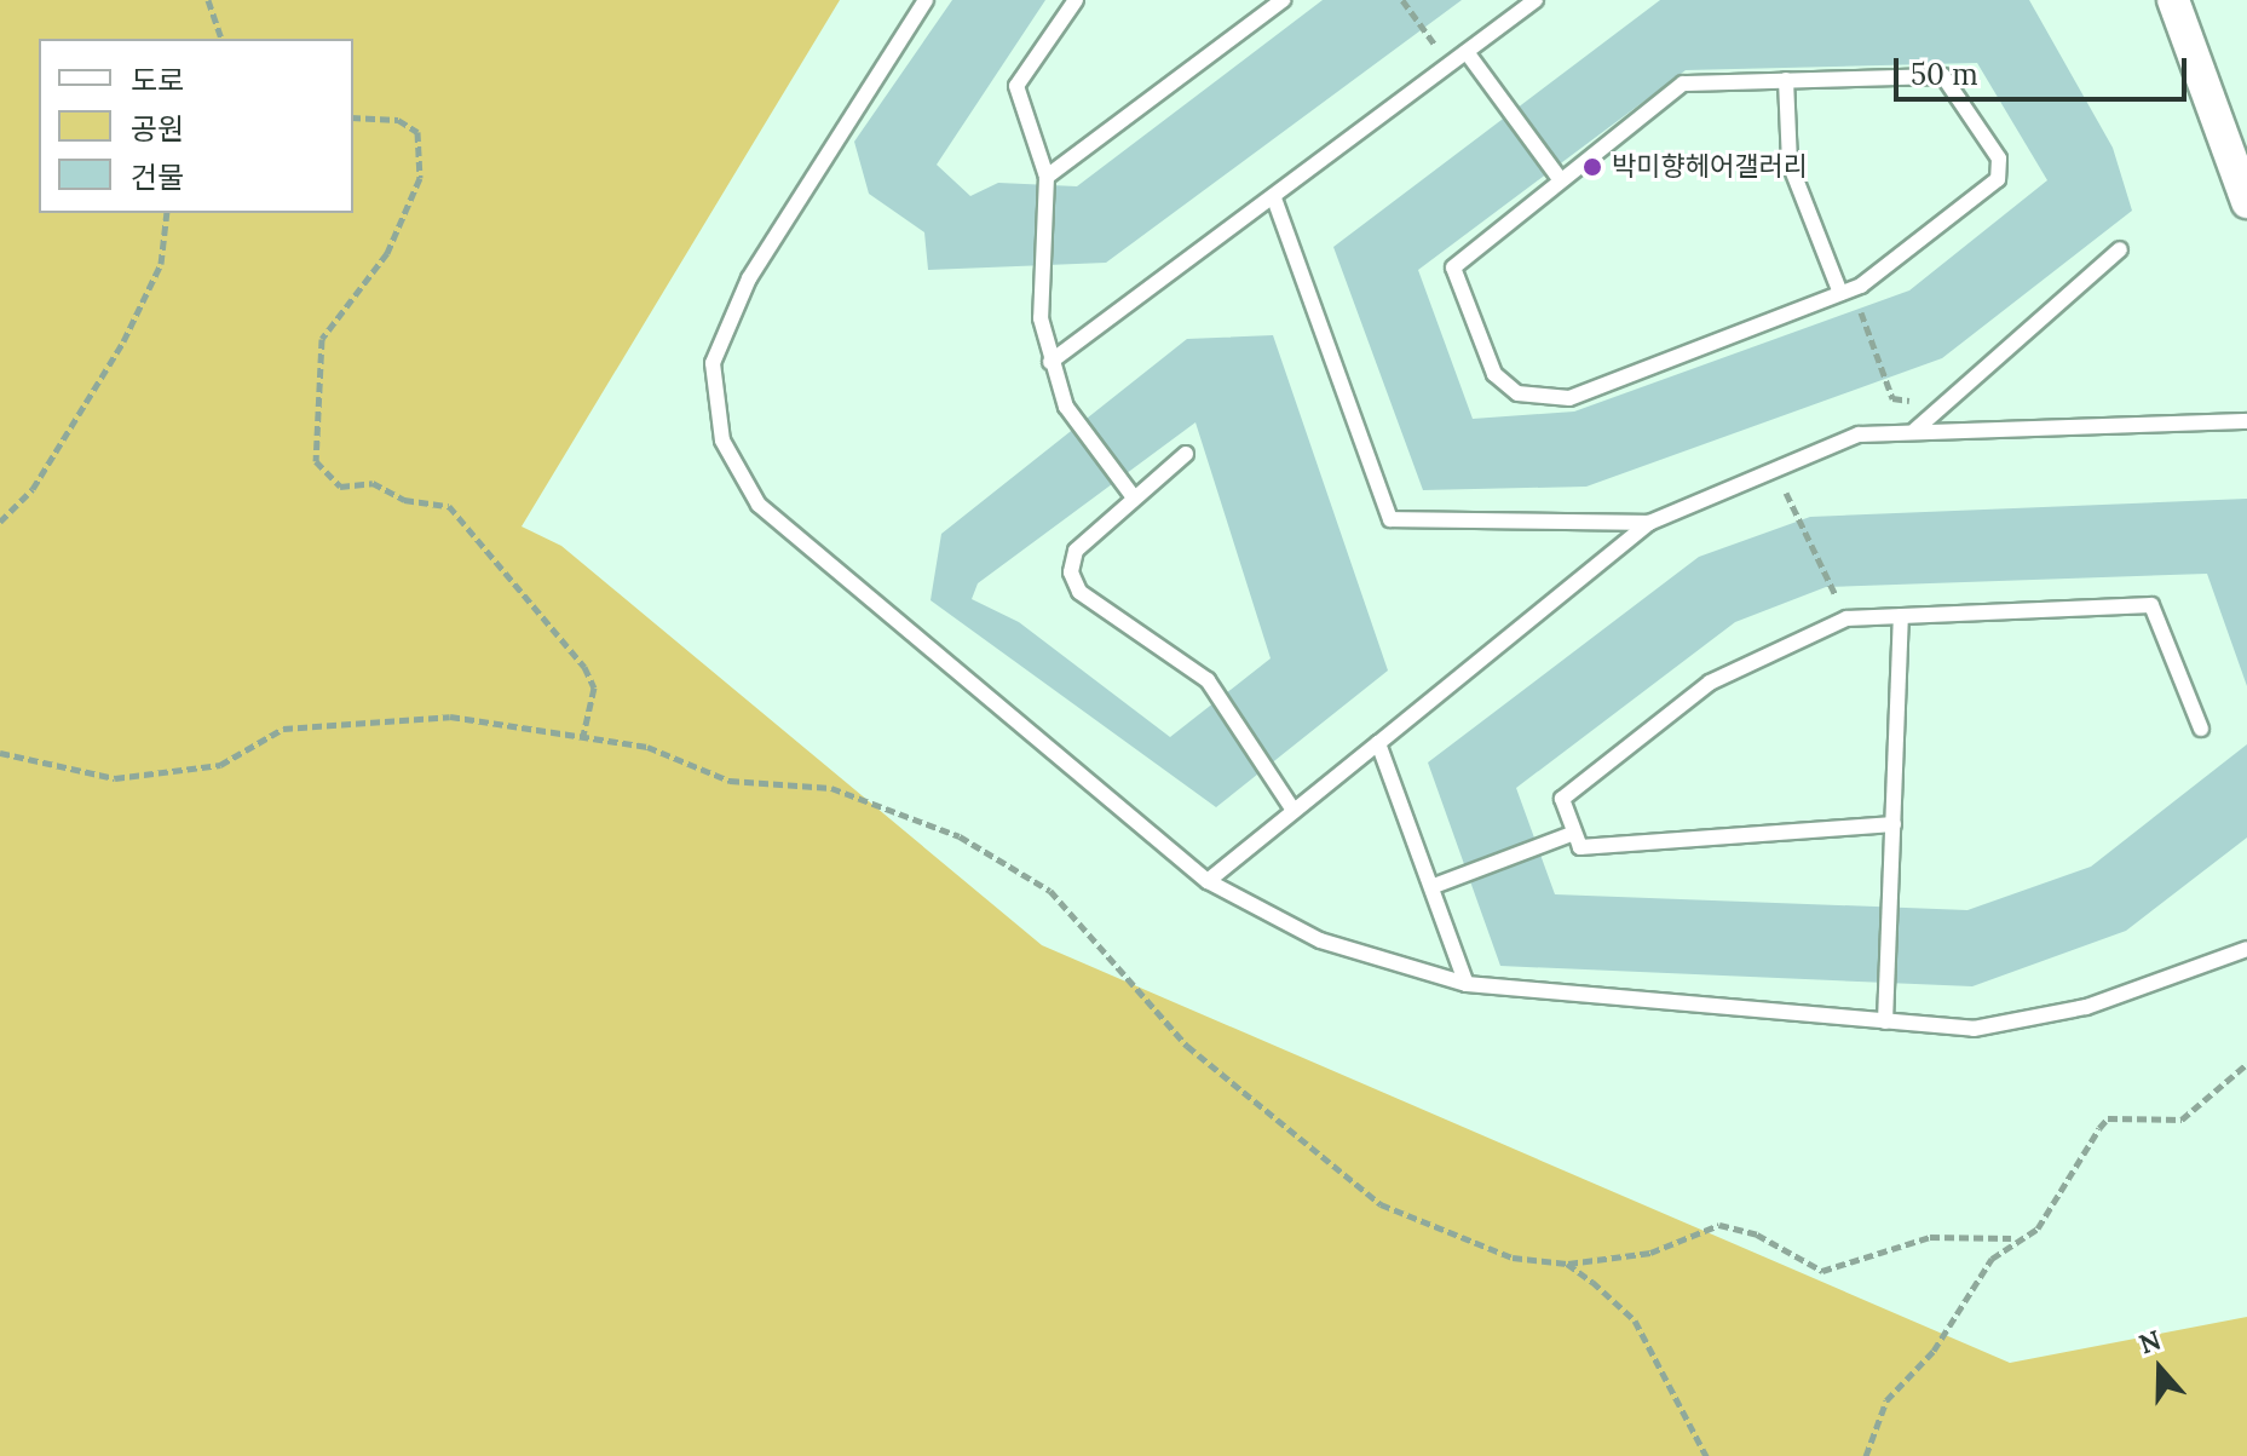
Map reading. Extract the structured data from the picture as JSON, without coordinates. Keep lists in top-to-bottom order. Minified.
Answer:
{"places":["박미향헤어갤러리"],"legend":["도로","공원","건물"],"scale_bar":"50 m","north":"top"}
